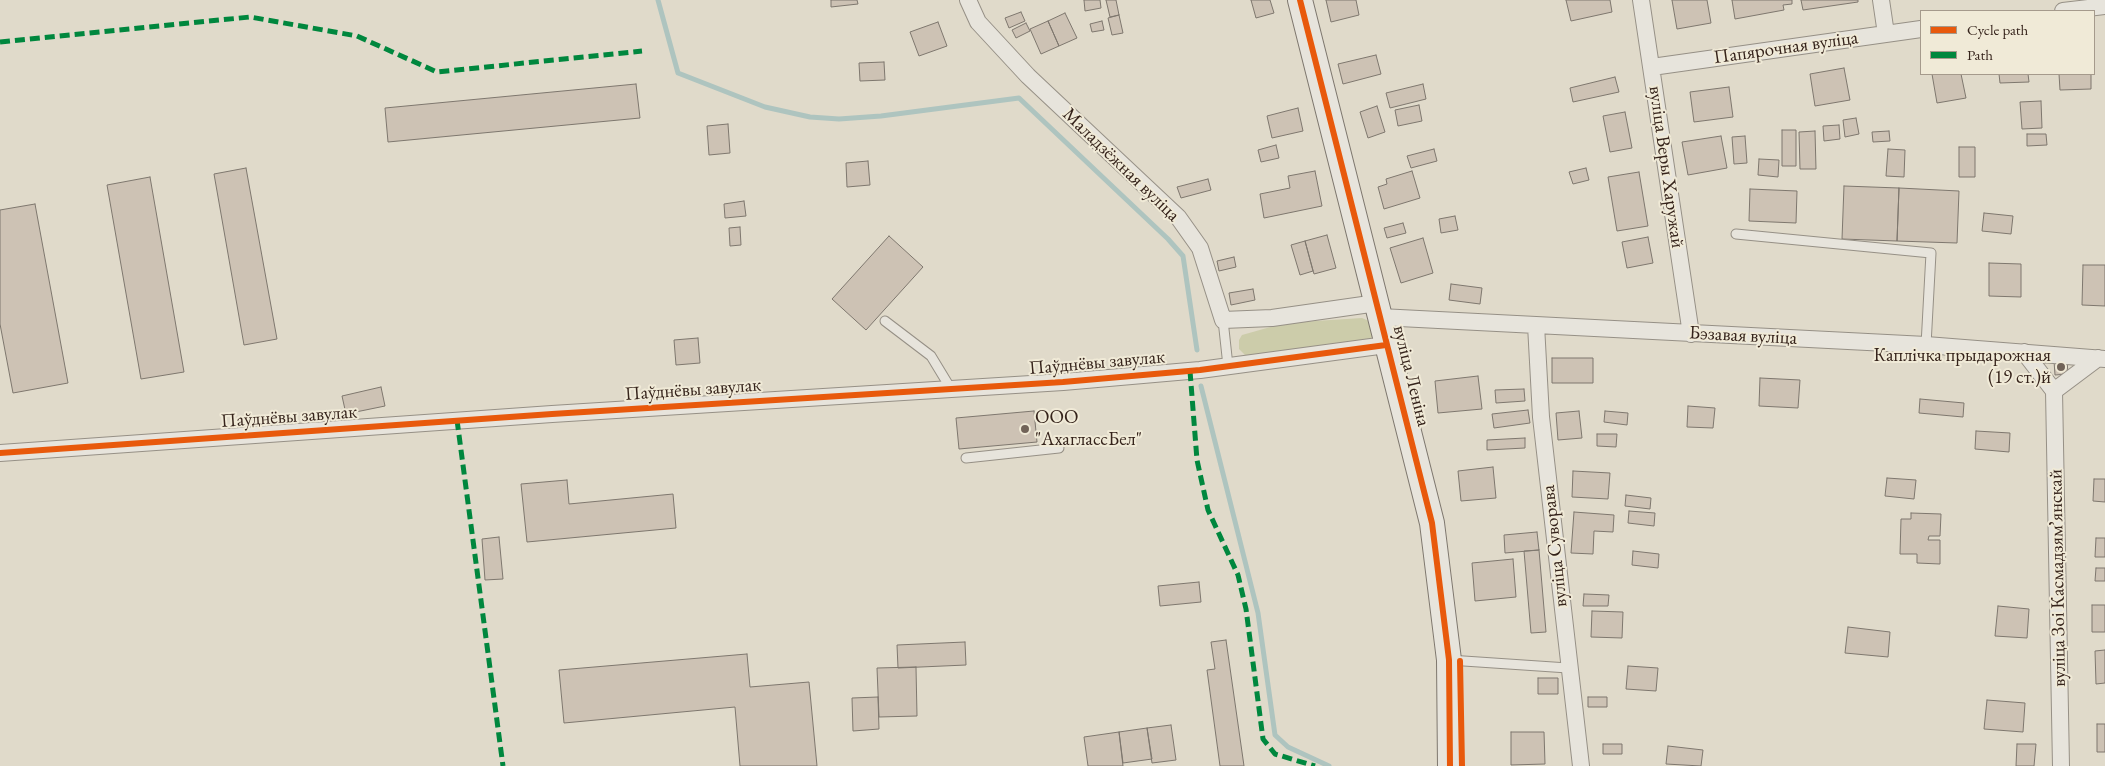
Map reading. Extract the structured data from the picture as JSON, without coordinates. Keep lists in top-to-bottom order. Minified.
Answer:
{"streets":{"street":["Папярочная вуліца","Маладзёжная вуліца","вуліца Веры Харужай","Бэзавая вуліца","Паўднёвы завулак","вуліца Леніна","вуліца Суворава","вуліца Зоі Касмадзямʼянскай"]},"crossings":[["Папярочная вуліца","вуліца Веры Харужай"],["вуліца Веры Харужай","Бэзавая вуліца"],["Бэзавая вуліца","вуліца Леніна"],["Бэзавая вуліца","вуліца Суворава"],["Паўднёвы завулак","вуліца Леніна"]],"places":["Каплічка прыдарожная (19 ст.)й","ООО \"АхаглассБел\""],"legend":["Cycle path","Path"]}
